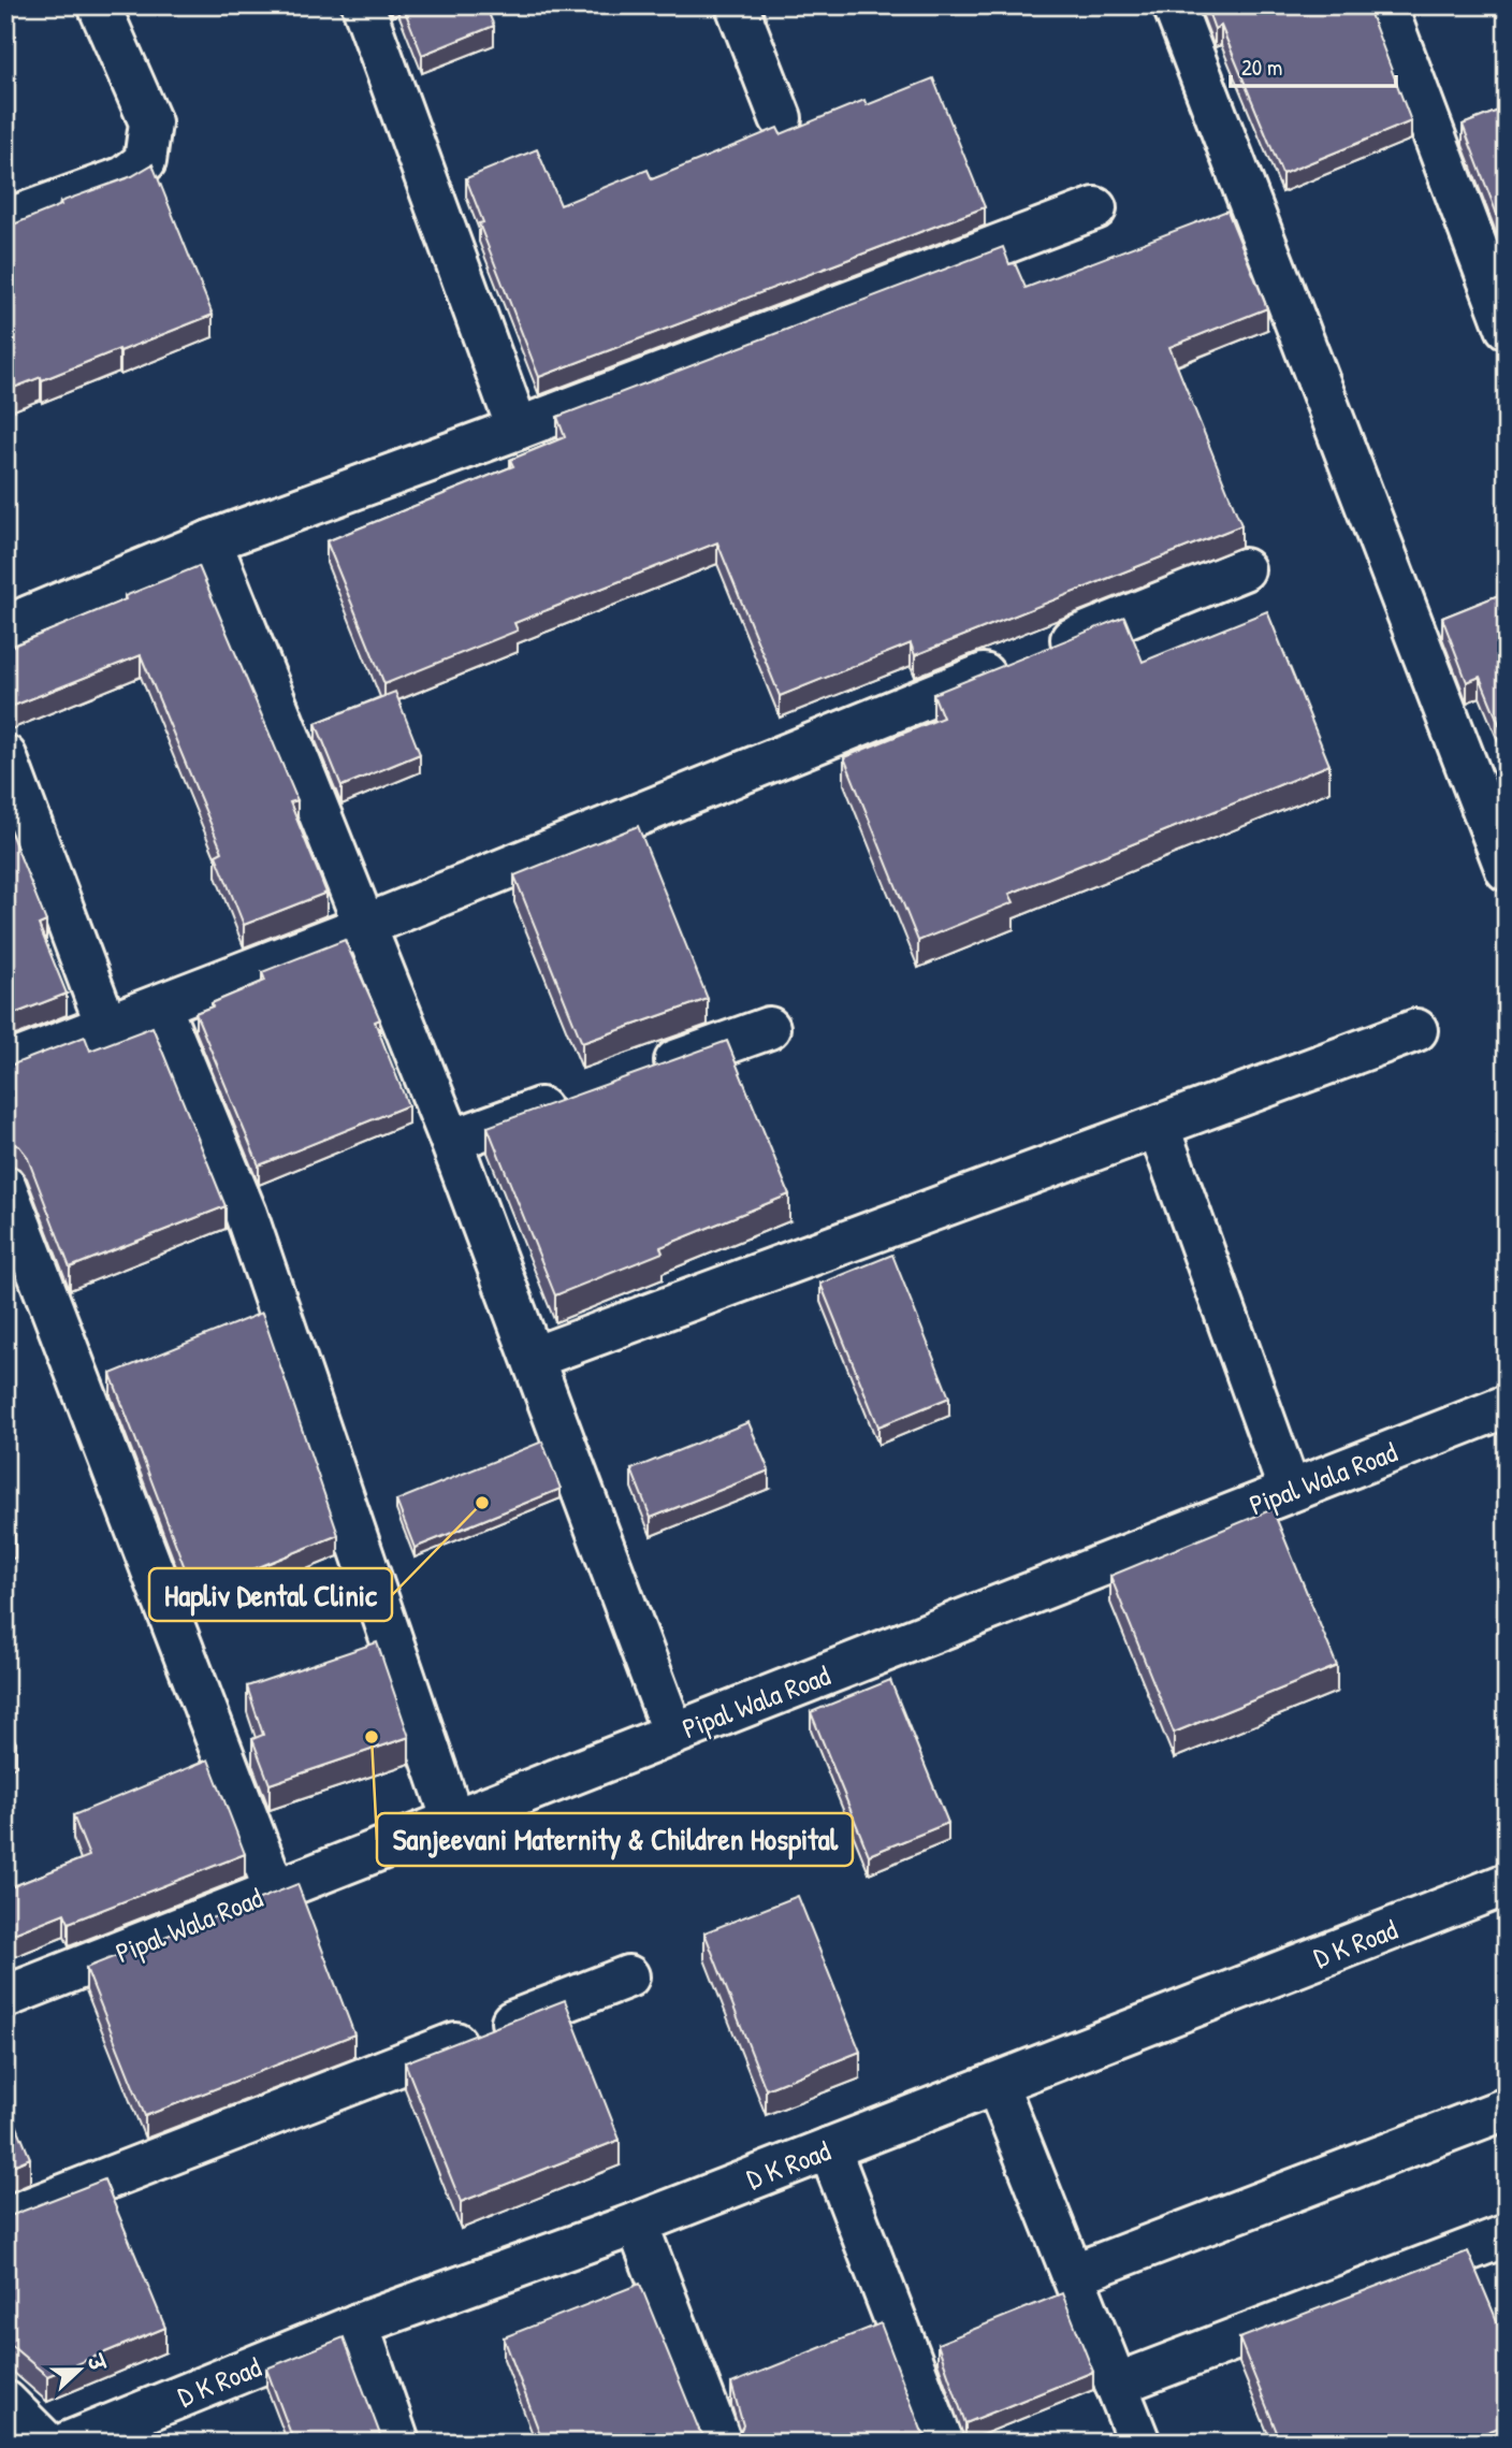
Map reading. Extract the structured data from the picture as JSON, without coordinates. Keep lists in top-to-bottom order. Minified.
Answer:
{"streets":{"street":["Pipal Wala Road","D K Road"]},"places":["Hapliv Dental Clinic","Sanjeevani Maternity & Children Hospital"],"scale_bar":"20 m","north":"right"}
